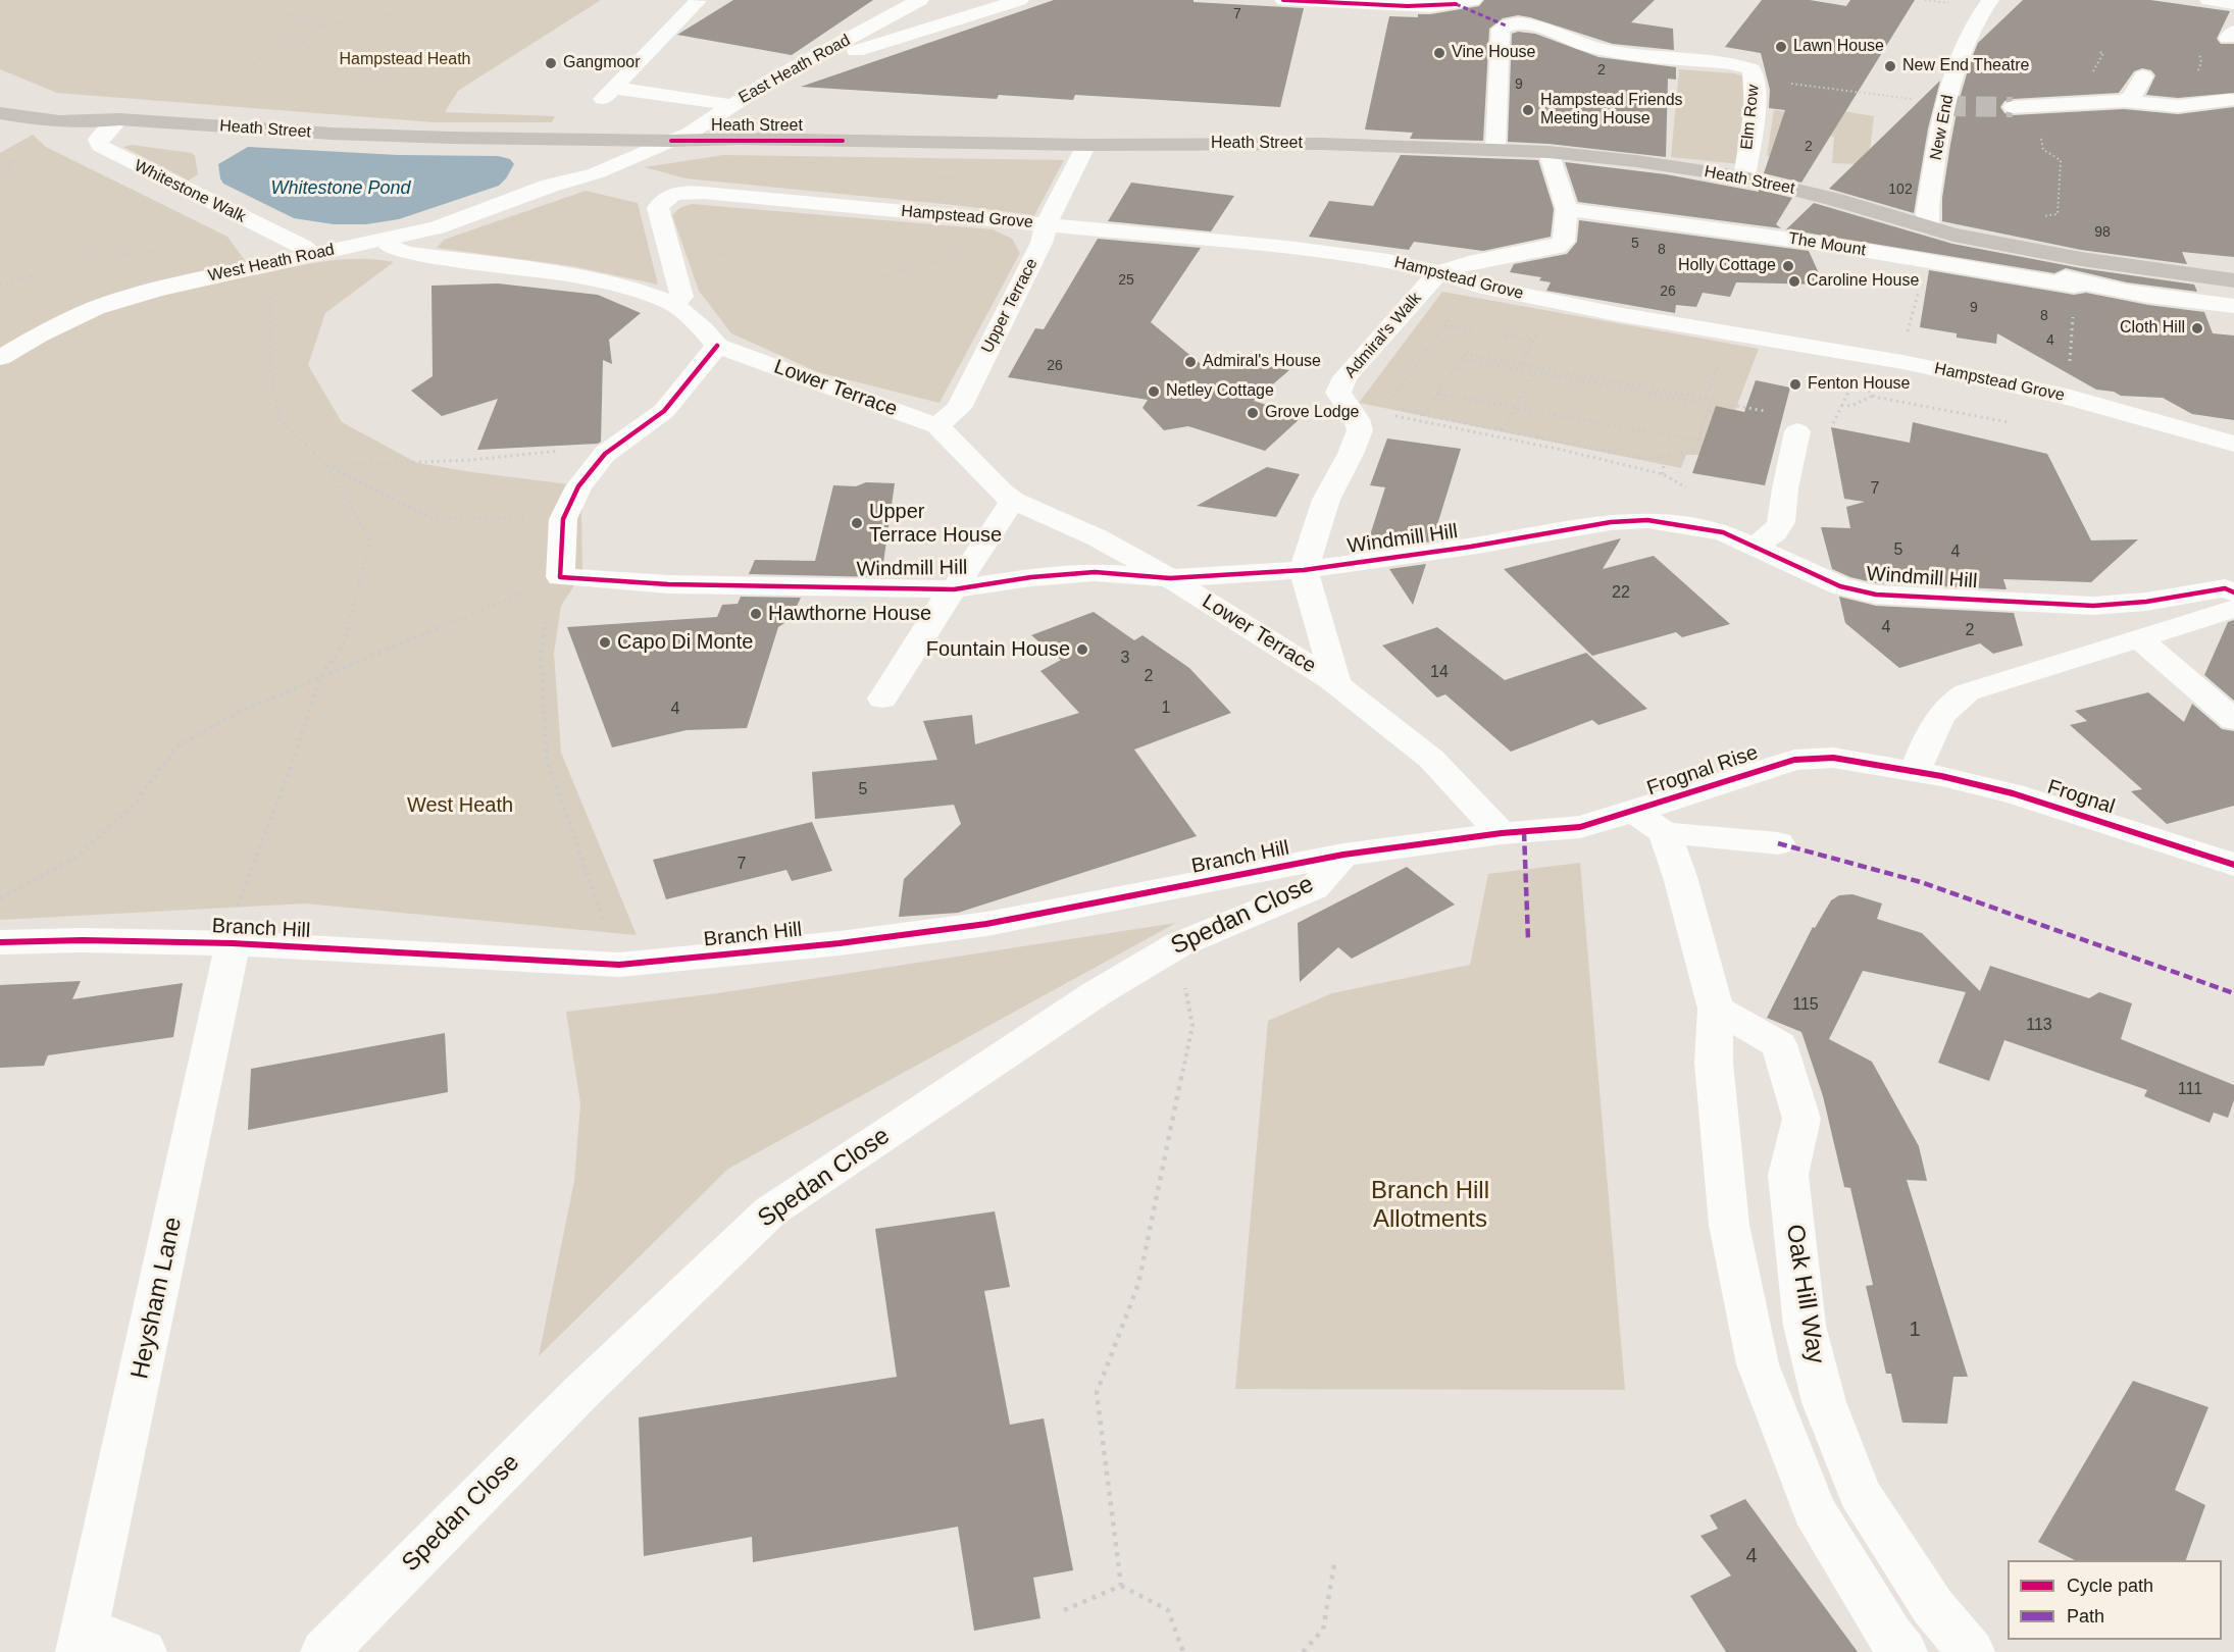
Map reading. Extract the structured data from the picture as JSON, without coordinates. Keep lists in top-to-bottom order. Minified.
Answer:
{"streets":{"main road":["Heath Street"],"street":["East Heath Road","Elm Row","New End","Whitestone Walk","Hampstead Grove","The Mount","West Heath Road","Upper Terrace","Admiral's Walk","Lower Terrace","Windmill Hill","Frognal Rise","Frognal","Branch Hill","Spedan Close","Oak Hill Way","Heysham Lane"]},"crossings":[["East Heath Road","Heath Street"],["East Heath Road","West Heath Road"],["Elm Row","Heath Street"],["Heath Street","New End"],["Heath Street","Whitestone Walk"],["Heath Street","The Mount"],["Heath Street","West Heath Road"],["Heath Street","Upper Terrace"],["Whitestone Walk","West Heath Road"],["Hampstead Grove","Upper Terrace"],["Hampstead Grove","Admiral's Walk"],["Hampstead Grove","Lower Terrace"],["West Heath Road","Lower Terrace"],["Upper Terrace","Lower Terrace"],["Admiral's Walk","Windmill Hill"],["Lower Terrace","Windmill Hill"],["Lower Terrace","Frognal Rise"],["Lower Terrace","Branch Hill"],["Frognal Rise","Frognal"],["Frognal Rise","Branch Hill"],["Branch Hill","Spedan Close"],["Branch Hill","Heysham Lane"]],"water":["Whitestone Pond"],"parks":["Hampstead Heath","West Heath","Branch Hill Allotments"],"places":["Lawn House","Vine House","Gangmoor","New End Theatre","Hampstead Friends Meeting House","Holly Cottage","Caroline House","Cloth Hill","Admiral's House","Fenton House","Netley Cottage","Grove Lodge","Upper Terrace House","Hawthorne House","Capo Di Monte","Fountain House"],"house_numbers":["7","2","9","2","102","98","5","8","25","26","9","8","4","26","7","5","4","22","4","2","3","14","2","1","4","5","7","115","113","111","1","4"],"legend":["Cycle path","Path"]}
